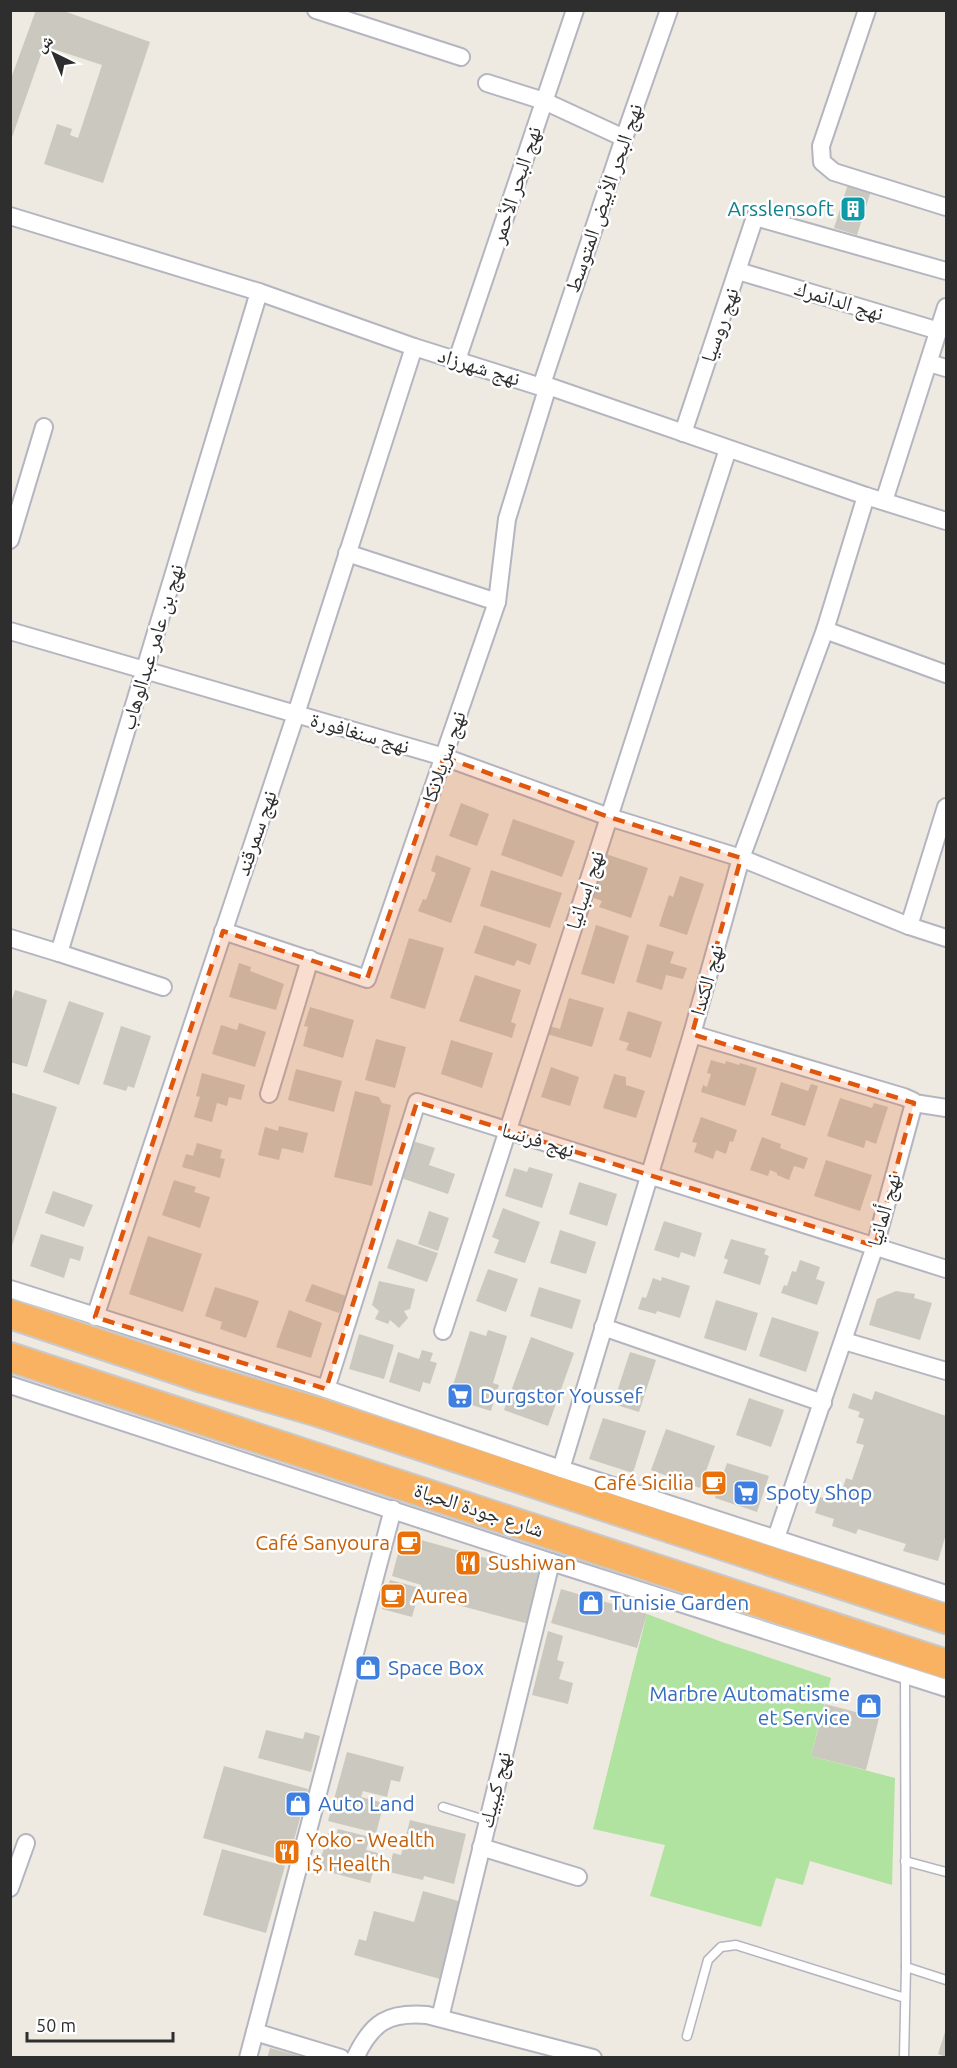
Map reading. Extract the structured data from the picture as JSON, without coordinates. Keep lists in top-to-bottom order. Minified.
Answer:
{"streets":{"highway":["شارع جودة الحياة"],"street":["نهج البحر الأحمر","نهج البحر الأبيض المتوسط","نهج الدانمرك","نهج روسيا","نهج شهرزاد","نهج بن عامر عبدالوهاب","نهج سنغافورة","نهج سريلانكا","نهج سمرقند","نهج إسبانيا","نهج الكندا","نهج فرنسا","نهج ألمانيا","نهج كيبيك"]},"crossings":[["نهج البحر الأحمر","نهج شهرزاد"],["نهج البحر الأبيض المتوسط","نهج شهرزاد"],["نهج البحر الأبيض المتوسط","نهج سريلانكا"],["نهج الدانمرك","نهج روسيا"],["نهج روسيا","نهج شهرزاد"],["نهج شهرزاد","نهج بن عامر عبدالوهاب"],["نهج شهرزاد","نهج سريلانكا"],["نهج شهرزاد","نهج سمرقند"],["نهج شهرزاد","نهج إسبانيا"],["نهج شهرزاد","نهج الكندا"],["نهج بن عامر عبدالوهاب","نهج سنغافورة"],["نهج سنغافورة","نهج سريلانكا"],["نهج سنغافورة","نهج سمرقند"],["نهج سنغافورة","نهج إسبانيا"],["نهج سنغافورة","نهج الكندا"],["نهج سريلانكا","نهج سمرقند"],["نهج إسبانيا","نهج فرنسا"],["نهج الكندا","نهج فرنسا"],["نهج فرنسا","نهج ألمانيا"]],"places":{"building":["Arsslensoft"],"supermarket":["Durgstor Youssef","Spoty Shop"],"cafe":["Café Sicilia","Café Sanyoura","Aurea"],"restaurant":["Sushiwan","Yoko - Wealth I$ Health"],"shop":["Tunisie Garden","Space Box","Marbre Automatisme et Service","Auto Land"]},"scale_bar":"50 m","north":"top left"}
